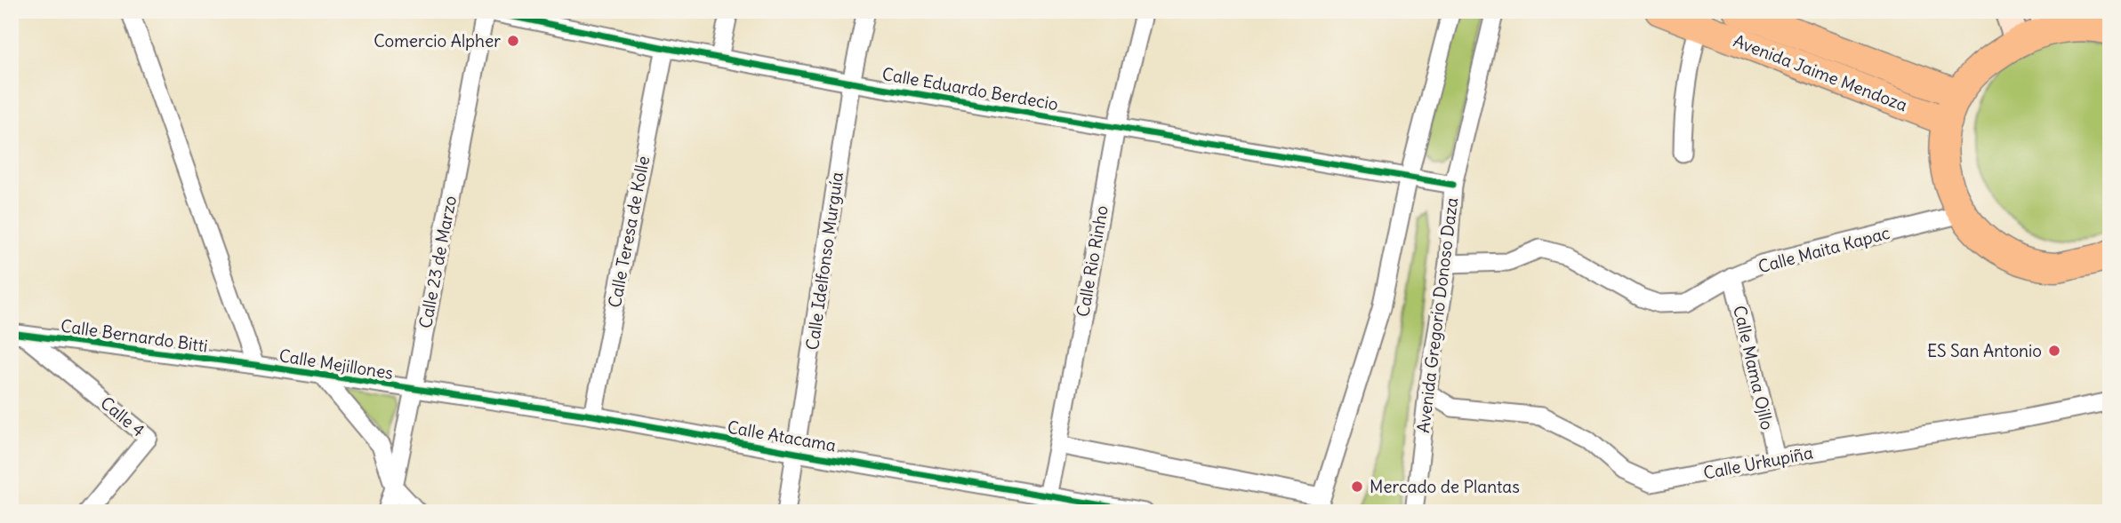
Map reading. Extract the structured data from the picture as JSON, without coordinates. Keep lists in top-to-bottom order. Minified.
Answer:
{"streets":{"main road":["Avenida Jaime Mendoza"],"street":["Calle Eduardo Berdecio","Calle Teresa de Kolle","Calle Maita Kapac","Calle Idelfonso Murguía","Calle Rio Rinho","Calle 23 de Marzo","Avenida Gregorio Donoso Daza","Calle Bernardo Bitti","Calle Mejillones","Calle Mama Ojllo","Calle 4","Calle Atacama","Calle Urkupiña"]},"crossings":[["Calle Eduardo Berdecio","Calle Teresa de Kolle"],["Calle Eduardo Berdecio","Calle Idelfonso Murguía"],["Calle Eduardo Berdecio","Calle Rio Rinho"],["Calle Eduardo Berdecio","Calle 23 de Marzo"],["Calle Eduardo Berdecio","Avenida Gregorio Donoso Daza"],["Calle Teresa de Kolle","Calle Atacama"],["Calle Maita Kapac","Avenida Gregorio Donoso Daza"],["Calle Maita Kapac","Calle Mama Ojllo"],["Calle Idelfonso Murguía","Calle Atacama"],["Calle Rio Rinho","Calle Atacama"],["Calle 23 de Marzo","Calle Mejillones"],["Calle 23 de Marzo","Calle Atacama"],["Avenida Gregorio Donoso Daza","Calle Urkupiña"],["Calle Bernardo Bitti","Calle Mejillones"],["Calle Bernardo Bitti","Calle 4"],["Calle Mejillones","Calle Atacama"],["Calle Mama Ojllo","Calle Urkupiña"]],"places":["Comercio Alpher","ES San Antonio","Mercado de Plantas"]}
